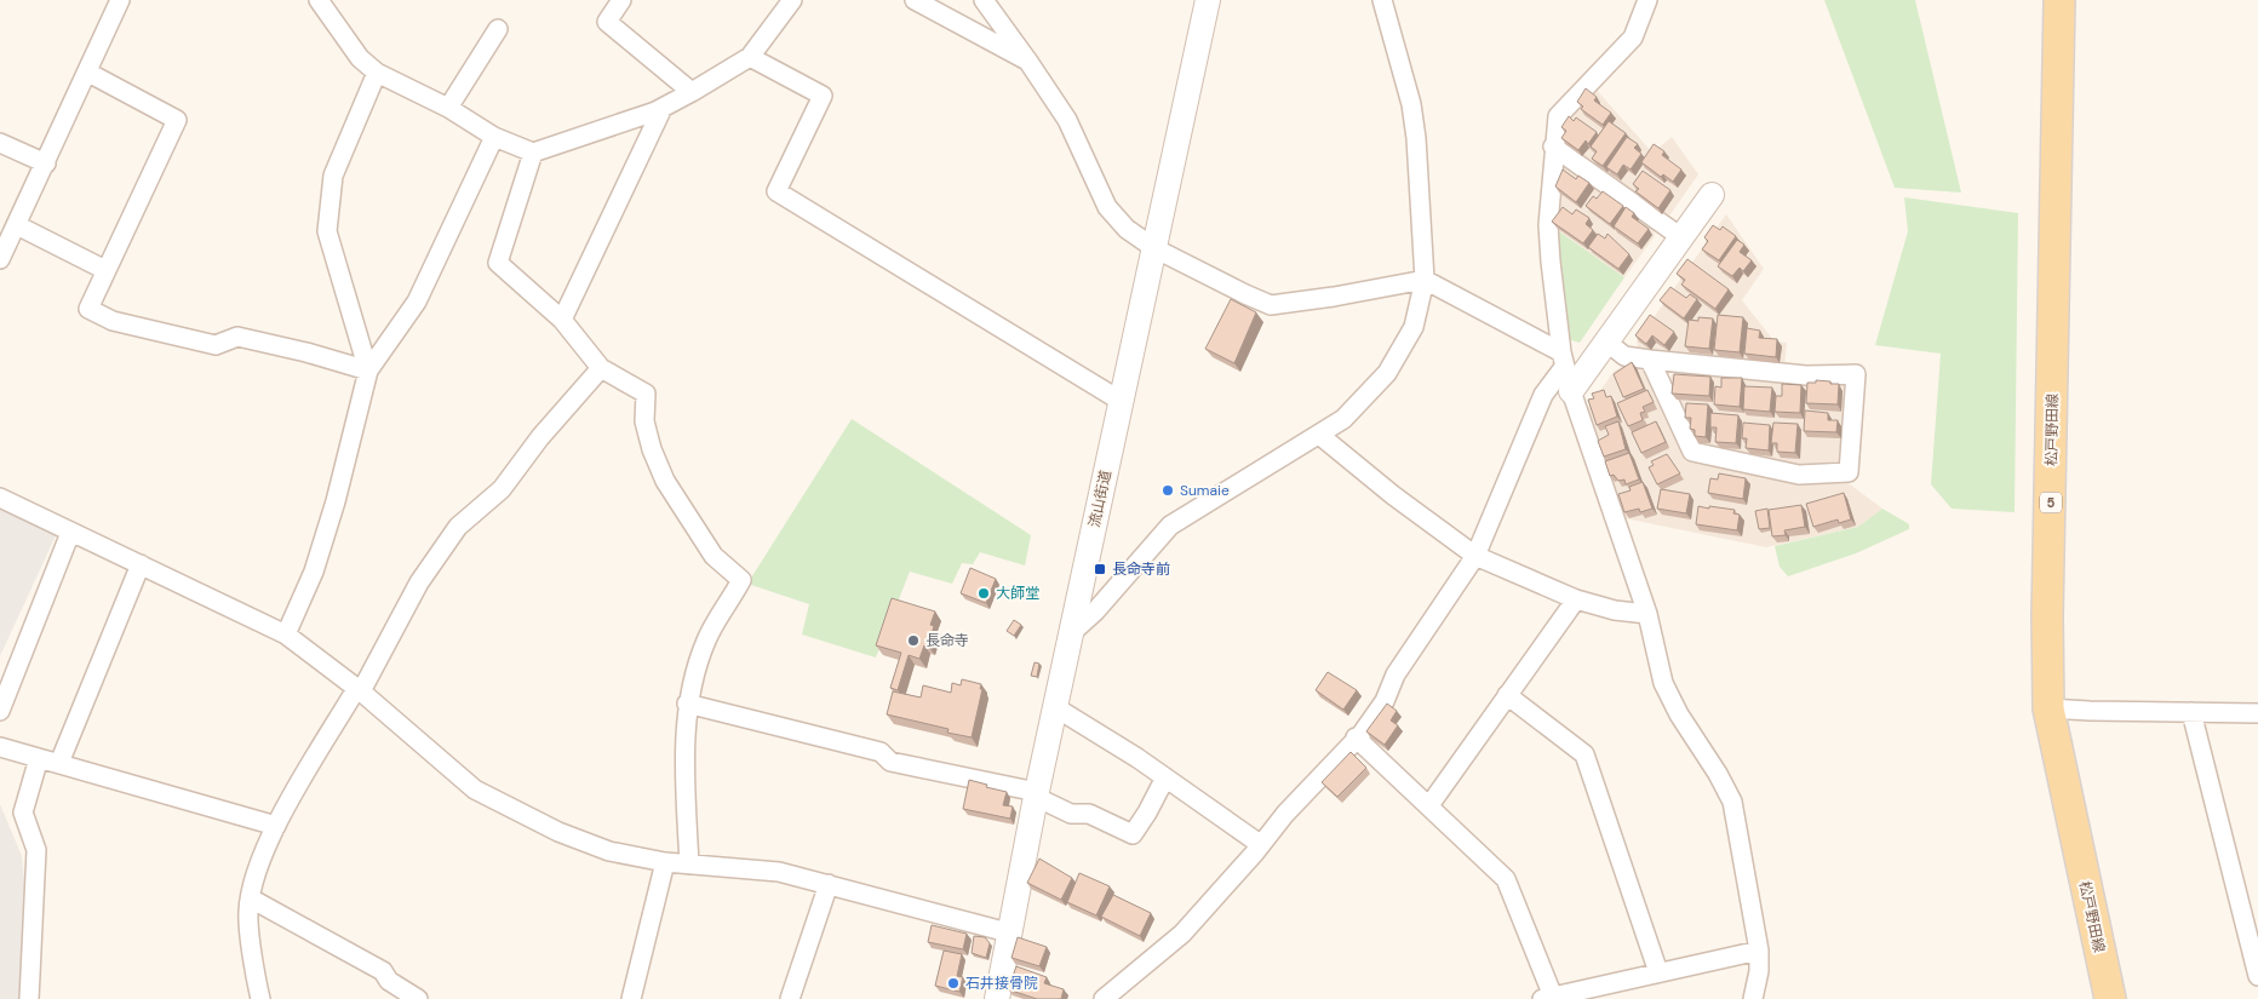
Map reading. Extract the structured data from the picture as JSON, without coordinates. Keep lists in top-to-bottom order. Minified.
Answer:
{"streets":{"main road":["松戸野田線","5"],"street":["流山街道"]},"places":{"other":["Sumaie","大師堂","長命寺","石井接骨院"],"transit":["長命寺前"]}}
